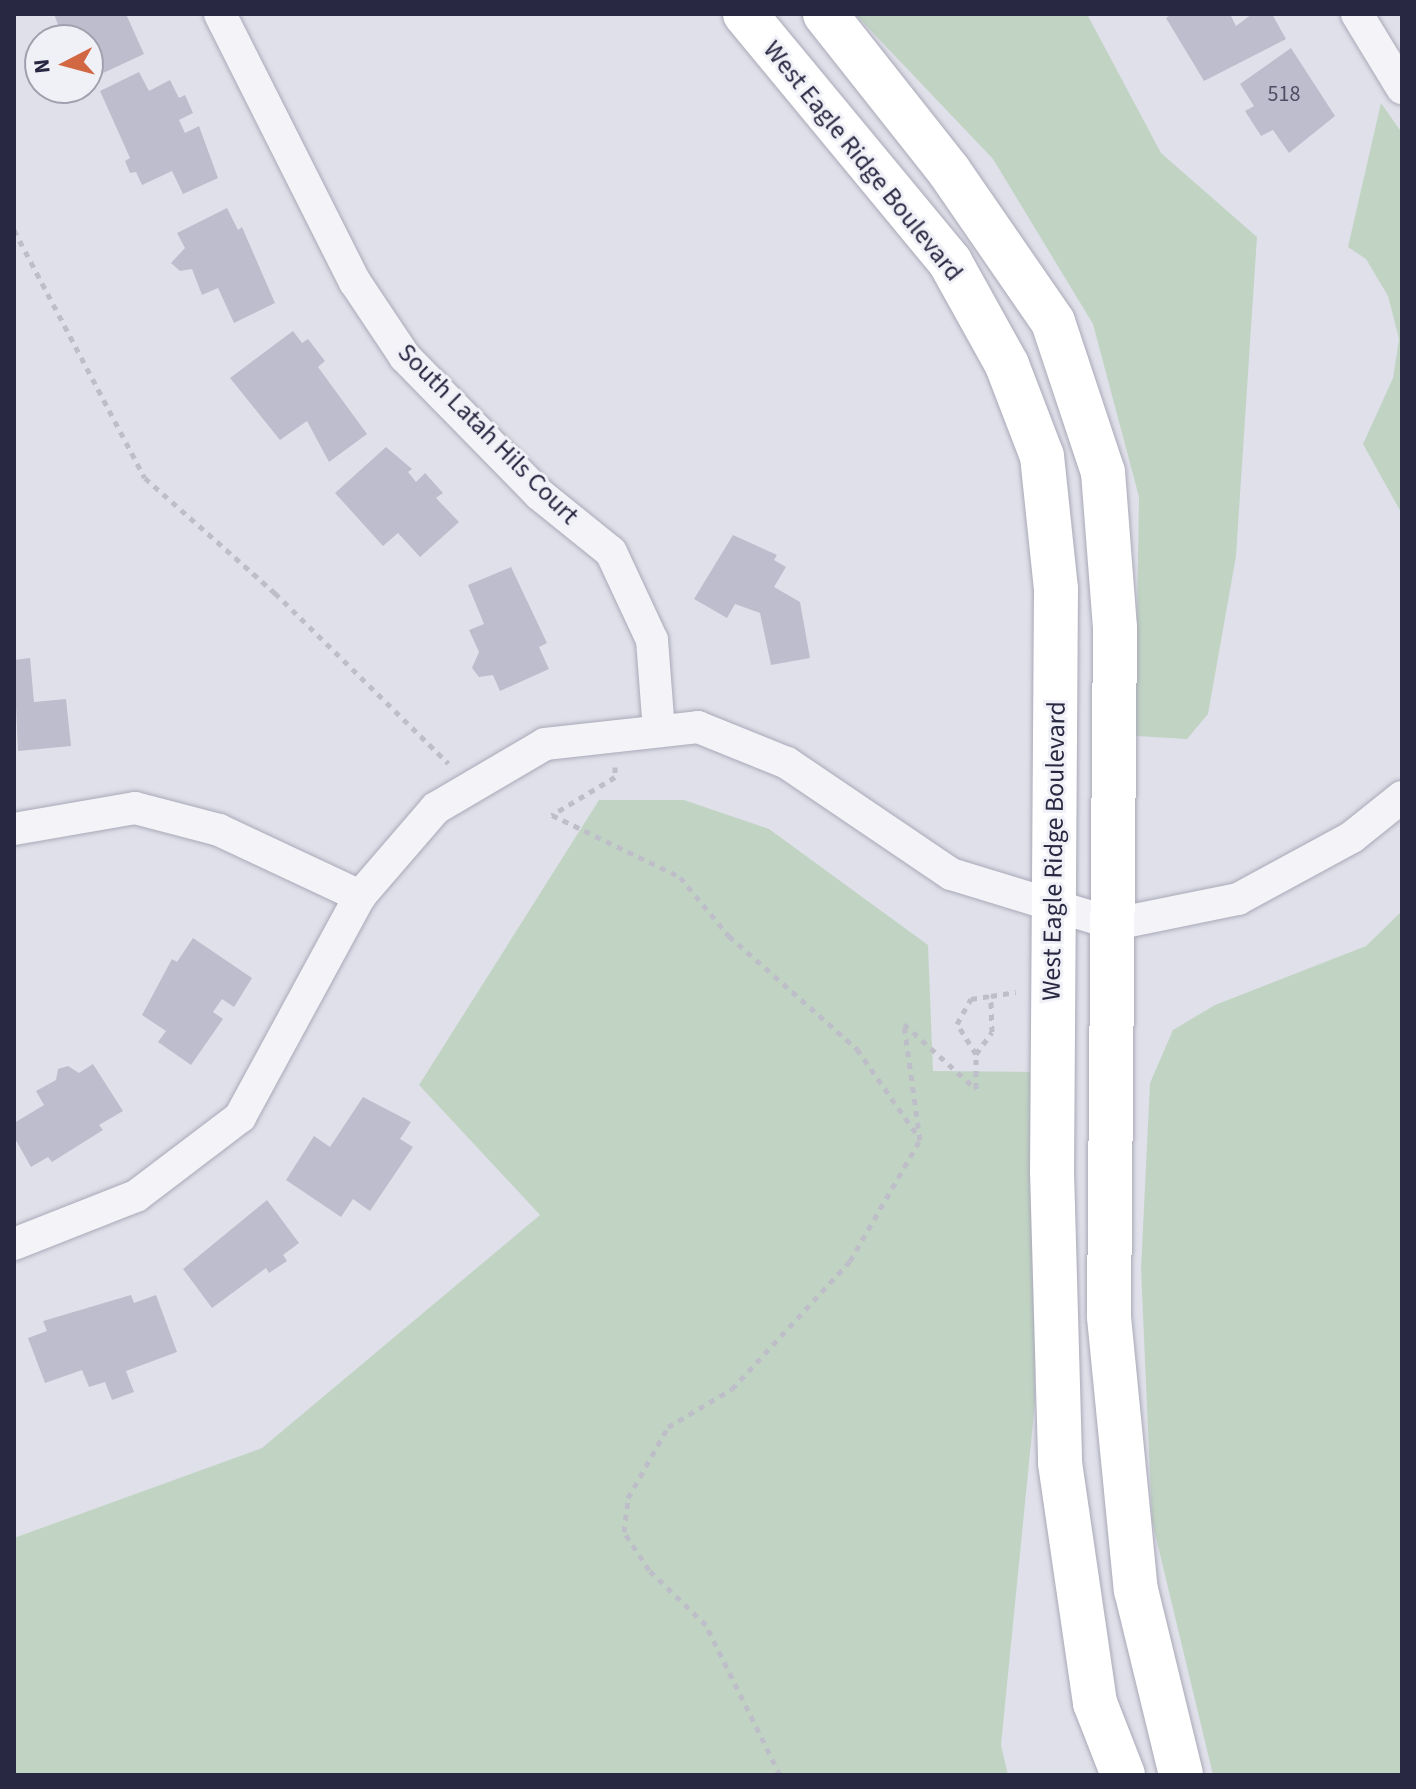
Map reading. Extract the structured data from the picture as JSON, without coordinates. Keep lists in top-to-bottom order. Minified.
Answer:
{"streets":{"street":["West Eagle Ridge Boulevard","South Latah Hils Court"]},"house_numbers":["518"],"north":"left"}
